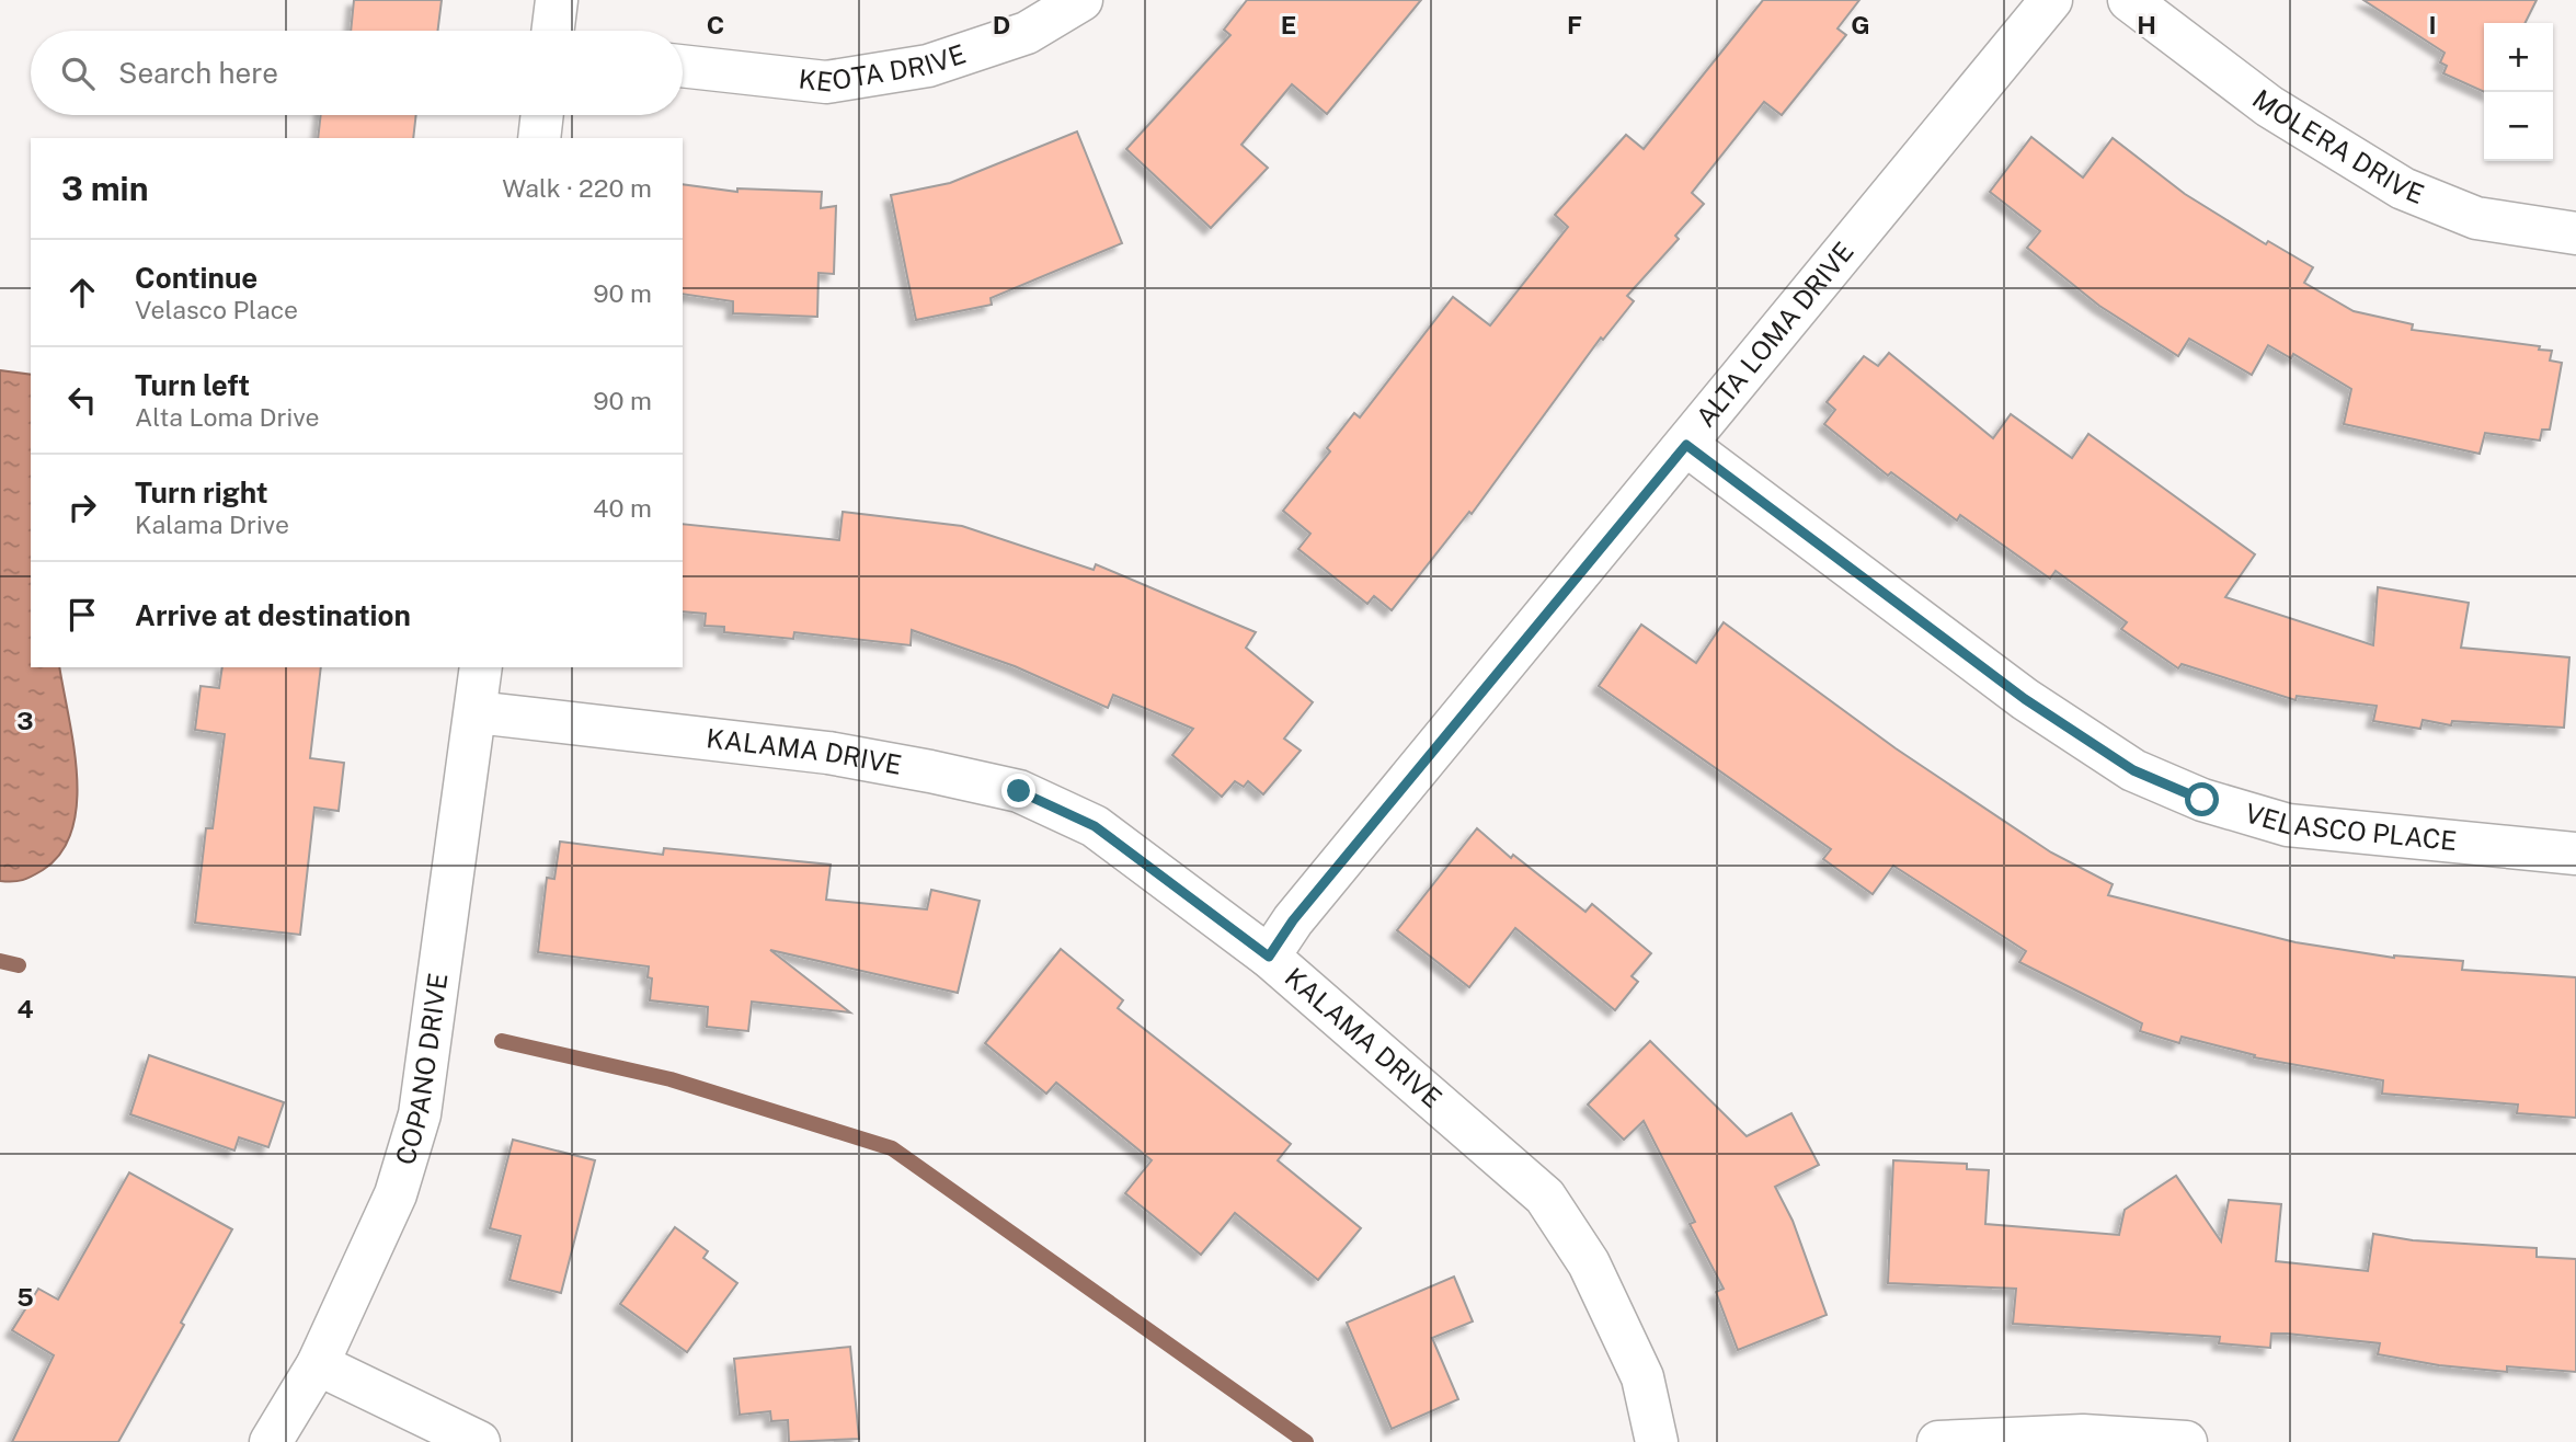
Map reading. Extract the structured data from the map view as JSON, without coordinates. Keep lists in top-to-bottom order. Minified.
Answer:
{"streets":{"street":["KEOTA DRIVE","MOLERA DRIVE","ALTA LOMA DRIVE","KALAMA DRIVE","VELASCO PLACE","COPANO DRIVE"]},"crossings":[["ALTA LOMA DRIVE","KALAMA DRIVE"],["ALTA LOMA DRIVE","VELASCO PLACE"],["KALAMA DRIVE","COPANO DRIVE"]],"page":{"map_buttons":["+","−"],"search":"Search here","heading":["3 min","Walk · 220 m"],"list":[["Continue","Velasco Place","90 m"],["Turn left","Alta Loma Drive","90 m"],["Turn right","Kalama Drive","40 m"],"Arrive at destination"]},"grid":{"columns":["C","D","E","F","G","H","I"],"rows":["3","4","5"]}}
